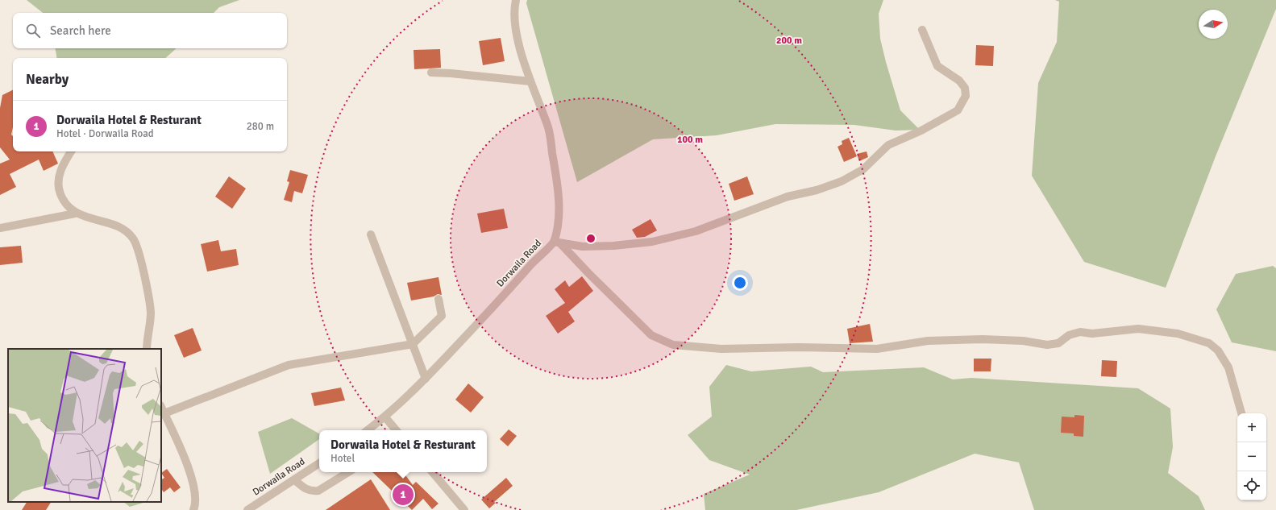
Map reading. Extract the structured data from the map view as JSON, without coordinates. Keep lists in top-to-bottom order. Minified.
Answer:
{"streets":{"street":["Dorwaila Road"]},"north":"right","page":{"search":"Search here","heading":"Nearby","list":[{"mark":"1","name":"Dorwaila Hotel & Resturant","note":"Hotel · Dorwaila Road","value":"280 m"}],"map_buttons":["+","−"],"popup":["Dorwaila Hotel & Resturant","Hotel"],"pins":"1"},"rings":["200 m","100 m"]}
